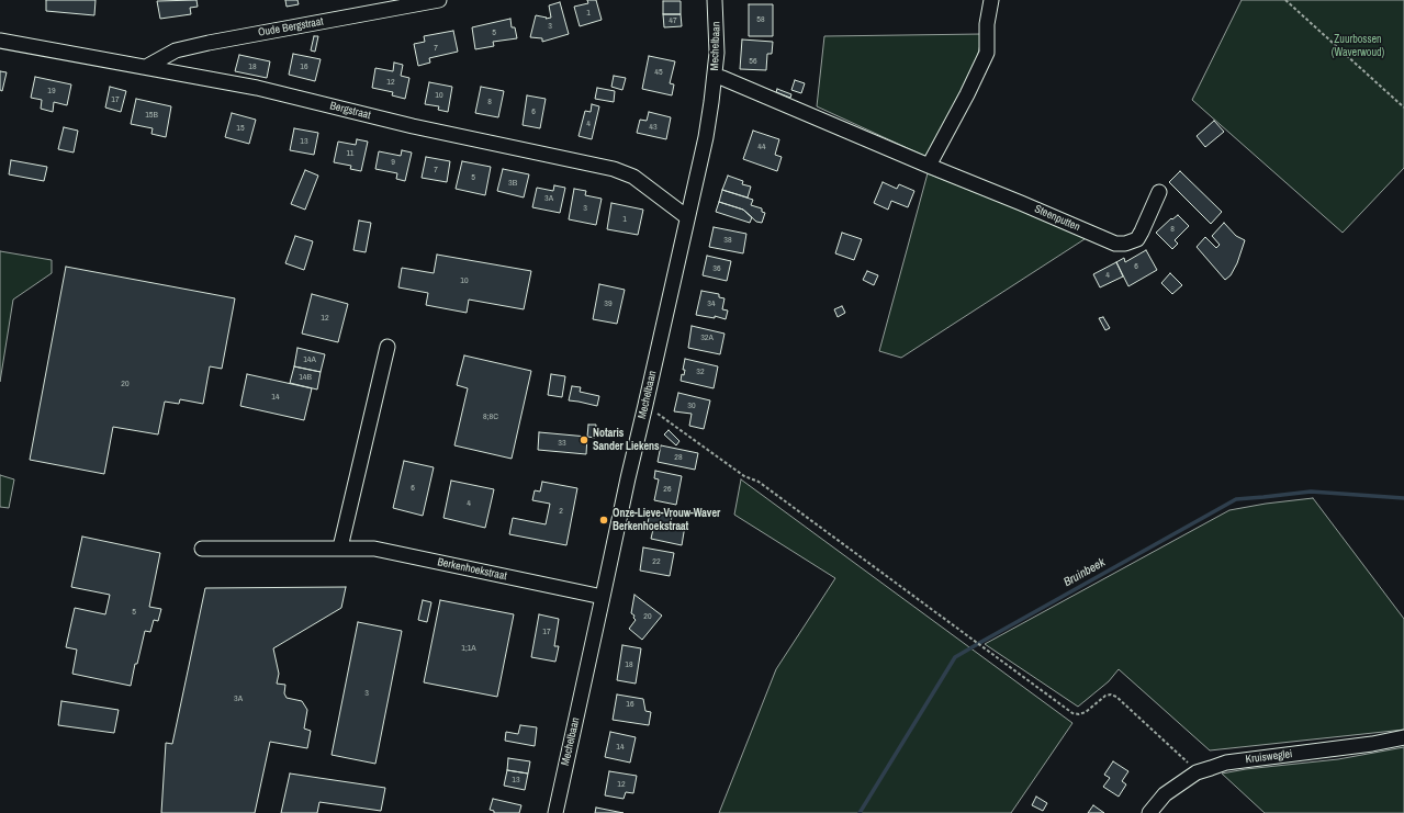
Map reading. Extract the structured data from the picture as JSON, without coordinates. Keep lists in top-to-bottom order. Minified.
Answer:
{"streets":{"street":["Oude Bergstraat","Mechelbaan","Bergstraat","Steenputten","Berkenhoekstraat","Kruisweglei"]},"crossings":[["Oude Bergstraat","Bergstraat"],["Mechelbaan","Bergstraat"],["Mechelbaan","Steenputten"],["Mechelbaan","Berkenhoekstraat"]],"water":["Bruinbeek"],"parks":["Zuurbossen (Waverwoud)"],"places":["Notaris Sander Liekens","Onze-Lieve-Vrouw-Waver Berkenhoekstraat"],"house_numbers":["1","58","47","3","5","7","56","18","16","45","12","19","10","17","8","6","15B","4","43","15","13","44","11","9","7","5","3B","3A","3","1","8","38","6","36","4","10","39","34","12","32A","14A","32","14B","20","14","30","8;8C","33","28","6","26","4","2","22","5","20","17","1;1A","18","3","3A","16","14","13","12"]}
